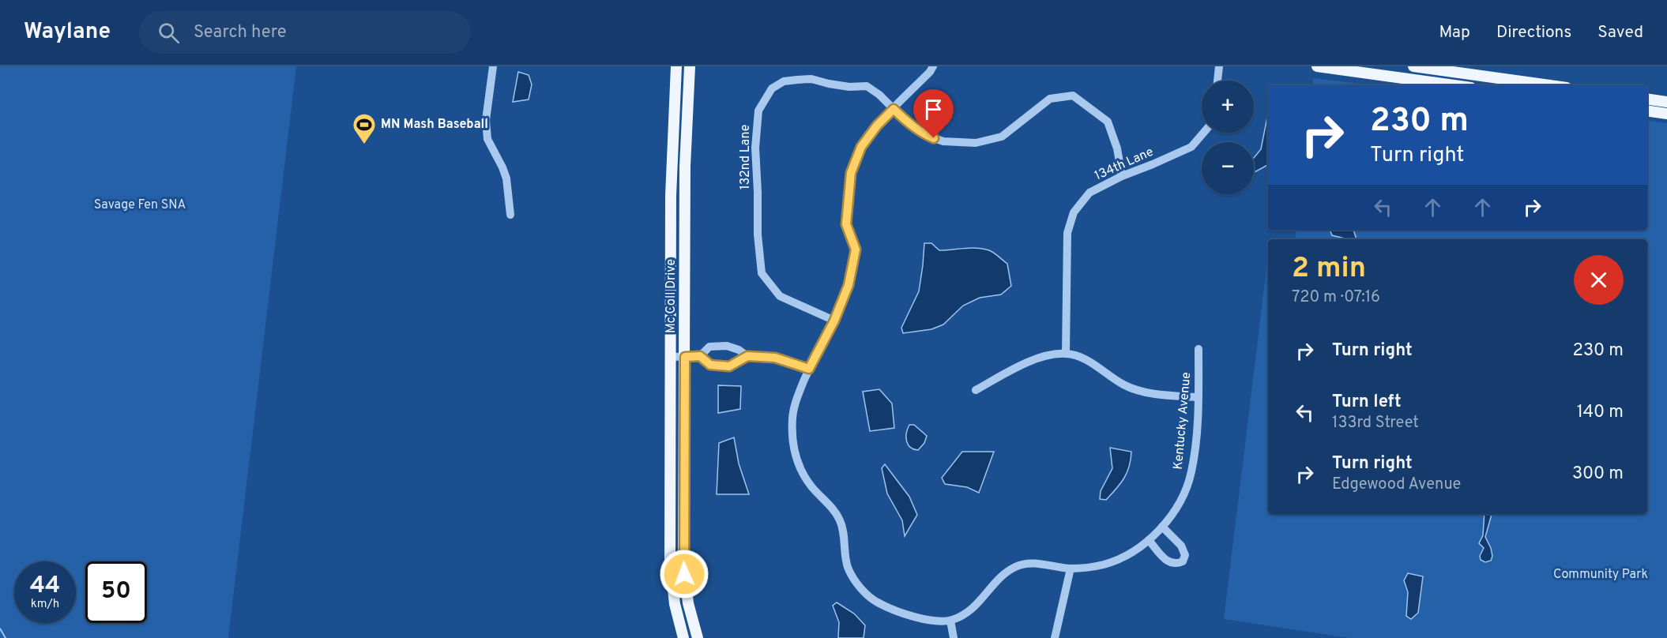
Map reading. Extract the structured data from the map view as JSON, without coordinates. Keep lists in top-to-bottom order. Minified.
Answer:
{"streets":{"main road":["Mc Coll Drive"],"street":["132nd Lane","134th Lane","Kentucky Avenue"]},"crossings":[["132nd Lane","134th Lane"],["132nd Lane","Kentucky Avenue"]],"parks":["Savage Fen SNA","Community Park"],"places":{"sports":["MN Mash Baseball"]},"page":{"header":"Waylane","search":"Search here","nav":["Map","Directions","Saved"],"map_buttons":["+","−"],"turn":["230 m","Turn right"],"heading":["2 min","720 m · 07:16"],"list":[{"name":"Turn right","value":"230 m"},{"name":"Turn left","note":"133rd Street","value":"140 m"},{"name":"Turn right","note":"Edgewood Avenue","value":"300 m"}],"speed":"44 km/h","limit":"50"}}
